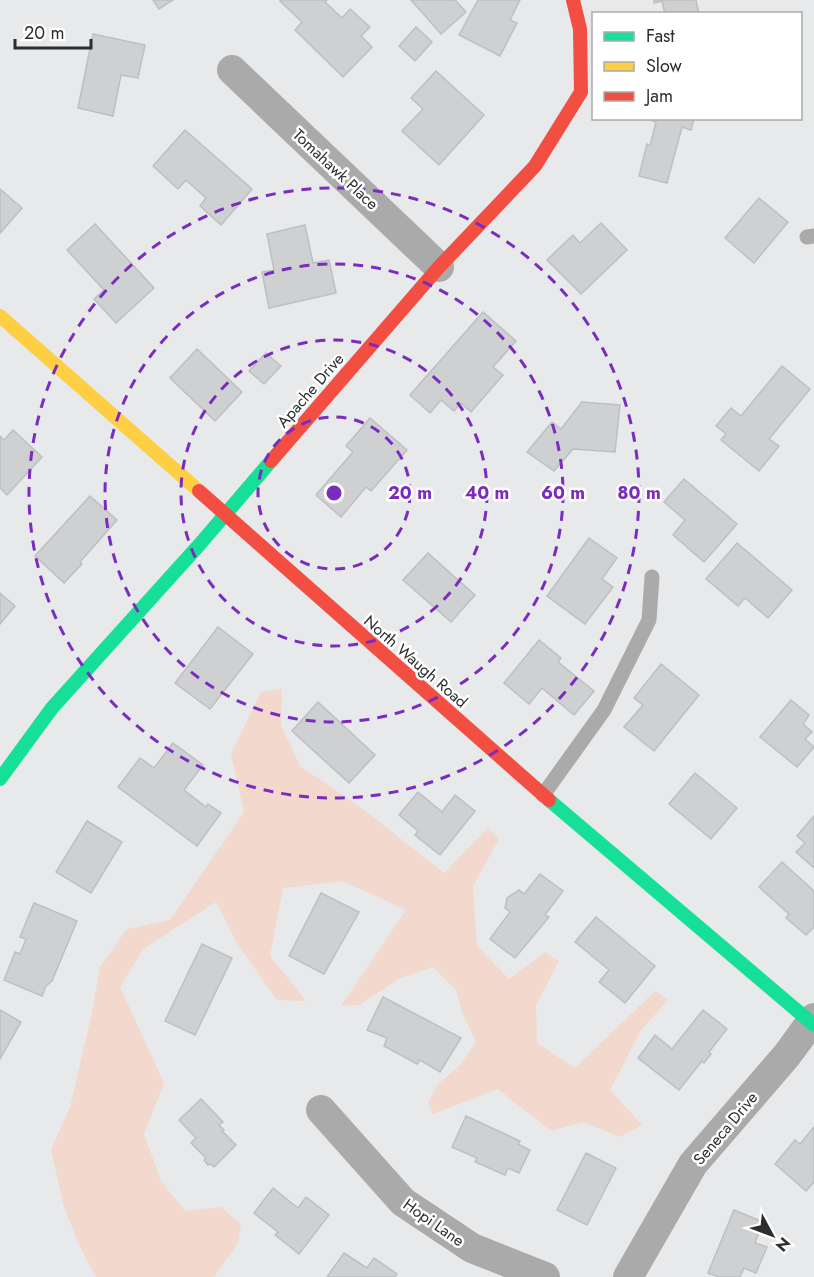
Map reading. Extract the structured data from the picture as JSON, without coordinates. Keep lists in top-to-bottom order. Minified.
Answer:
{"streets":{"street":["Tomahawk Place","Apache Drive","North Waugh Road","Seneca Drive","Hopi Lane"]},"crossings":[["Tomahawk Place","Apache Drive"],["Apache Drive","North Waugh Road"],["North Waugh Road","Seneca Drive"]],"legend":["Fast","Slow","Jam"],"scale_bar":"20 m","north":"bottom right","rings":["20 m","40 m","60 m","80 m"]}
